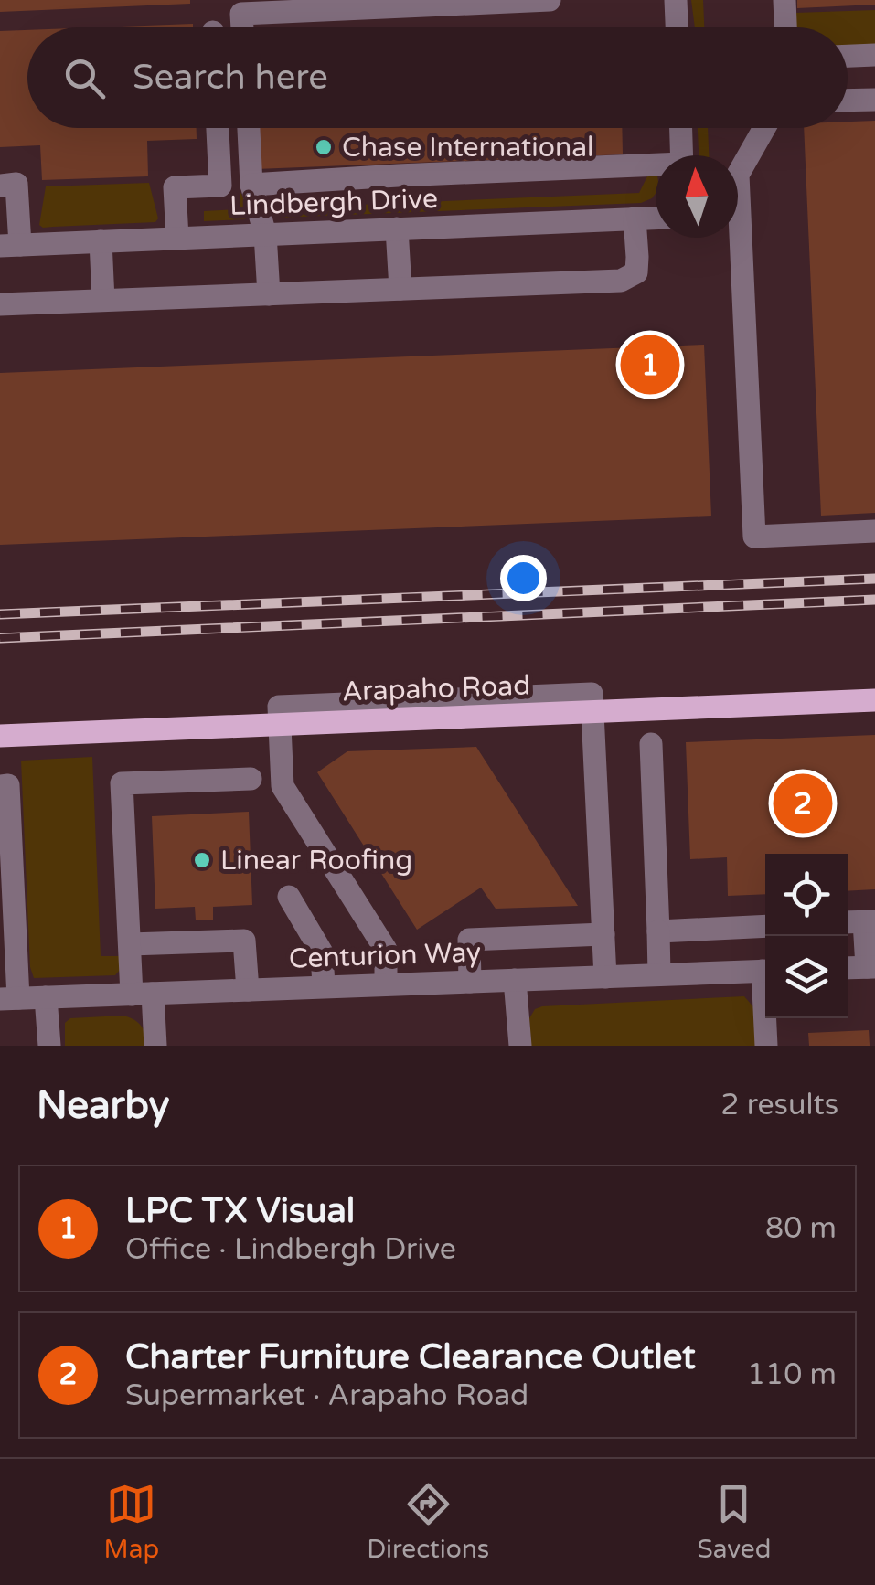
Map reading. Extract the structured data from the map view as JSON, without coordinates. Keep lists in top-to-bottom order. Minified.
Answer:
{"streets":{"main road":["Arapaho Road"],"street":["Lindbergh Drive","Centurion Way"]},"places":["Chase International","Linear Roofing"],"north":"top","page":{"search":"Search here","pins":["1","2"],"heading":["Nearby","2 results"],"list":[{"mark":"1","name":"LPC TX Visual","note":"Office · Lindbergh Drive","value":"80 m"},{"mark":"2","name":"Charter Furniture Clearance Outlet","note":"Supermarket · Arapaho Road","value":"110 m"}],"nav":["Map","Directions","Saved"]}}
